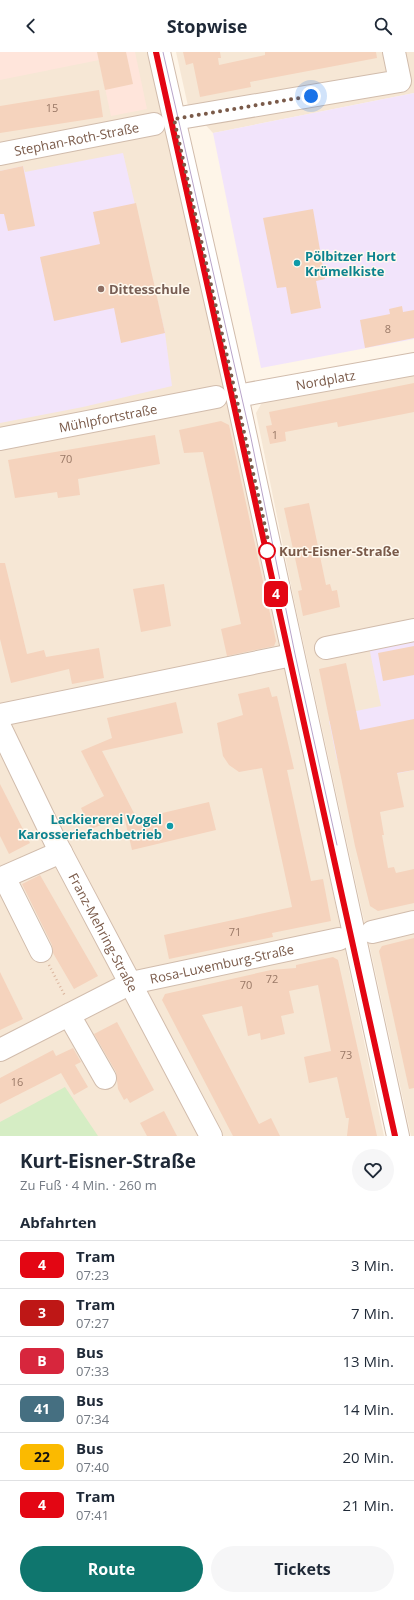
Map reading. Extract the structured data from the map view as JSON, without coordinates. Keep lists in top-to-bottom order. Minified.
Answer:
{"streets":{"street":["Stephan-Roth-Straße","Nordplatz","Mühlpfortstraße","Franz-Mehring-Straße","Rosa-Luxemburg-Straße"]},"crossings":[["Nordplatz","Mühlpfortstraße"],["Franz-Mehring-Straße","Rosa-Luxemburg-Straße"]],"places":["Pölbitzer Hort Krümelkiste","Dittesschule","Kurt-Eisner-Straße","Lackiererei Vogel Karosseriefachbetrieb"],"lines":["tram line 4"],"house_numbers":["15","8","1","70","71","72","70","73","16"],"page":{"header":"Stopwise","on_map":"4","heading":[["Kurt-Eisner-Straße","Zu Fuß · 4 Min. · 260 m"],"Abfahrten"],"list":[{"mark":"4","name":"Tram","note":"07:23","value":"3 Min."},{"mark":"3","name":"Tram","note":"07:27","value":"7 Min."},{"mark":"B","name":"Bus","note":"07:33","value":"13 Min."},{"mark":"41","name":"Bus","note":"07:34","value":"14 Min."},{"mark":"22","name":"Bus","note":"07:40","value":"20 Min."},{"mark":"4","name":"Tram","note":"07:41","value":"21 Min."}],"buttons":["Route","Tickets"]}}
